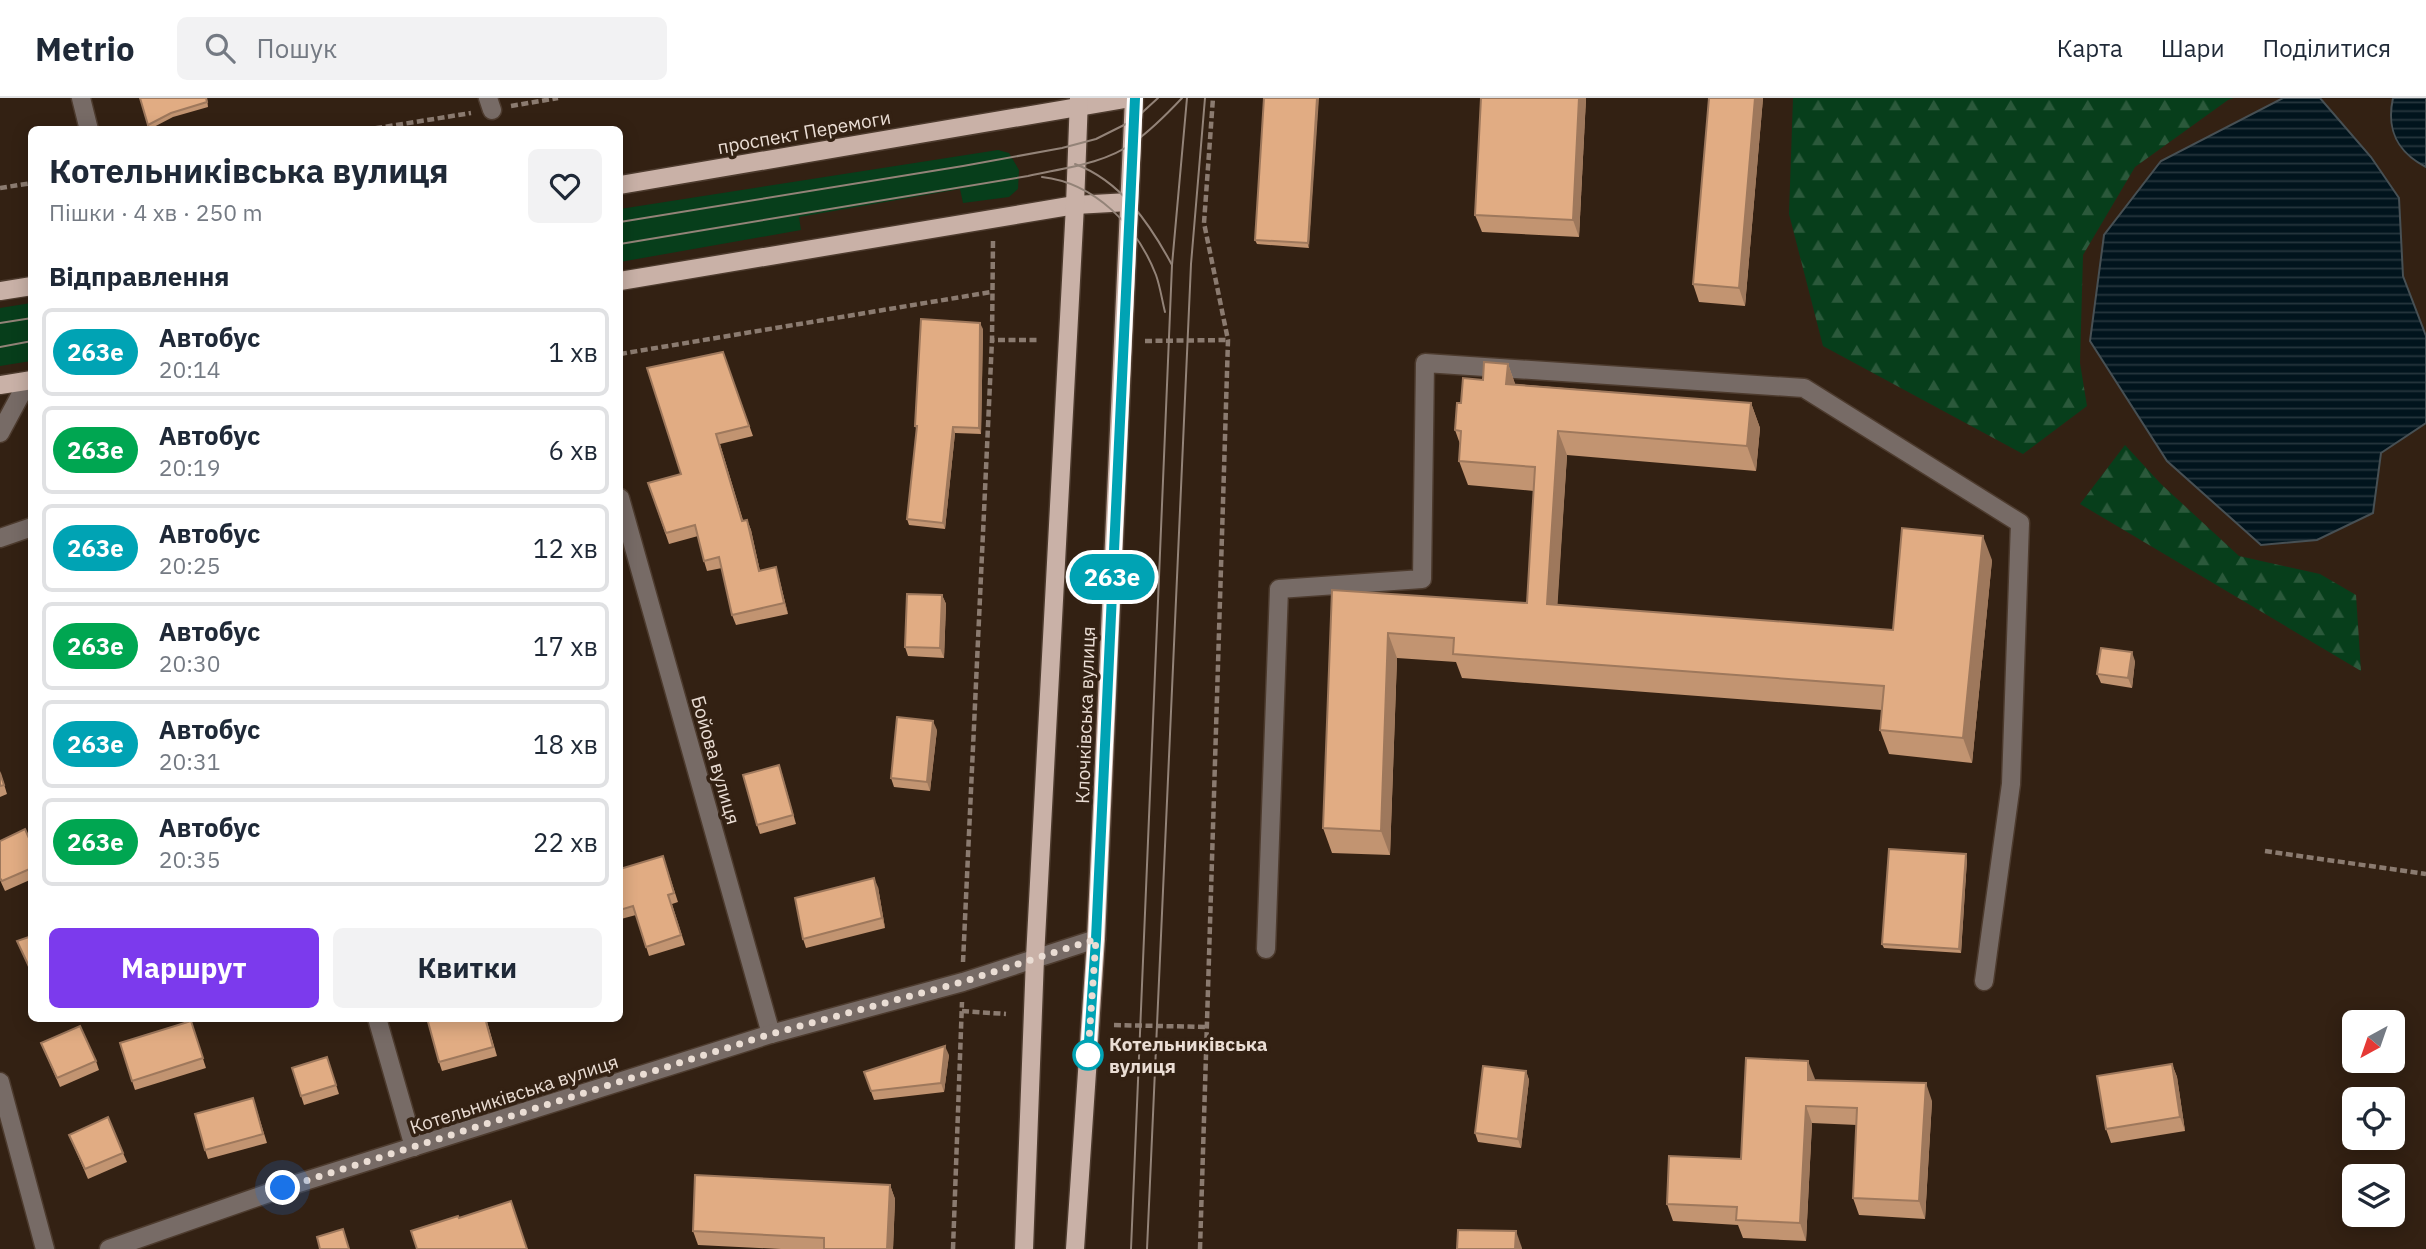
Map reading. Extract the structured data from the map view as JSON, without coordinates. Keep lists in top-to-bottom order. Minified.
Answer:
{"streets":{"main road":["проспект Перемоги","Клочківська вулиця"],"street":["Бойова вулиця","Котельниківська вулиця"]},"crossings":[["проспект Перемоги","Клочківська вулиця"],["Клочківська вулиця","Котельниківська вулиця"],["Бойова вулиця","Котельниківська вулиця"]],"places":["Котельниківська вулиця"],"lines":["bus line 263е"],"north":"bottom left","page":{"header":"Metrio","search":"Пошук","nav":["Карта","Шари","Поділитися"],"on_map":"263е","heading":[["Котельниківська вулиця","Пішки · 4 хв · 250 m"],"Відправлення"],"list":[{"mark":"263е","name":"Автобус","note":"20:14","value":"1 хв"},{"mark":"263e","name":"Автобус","note":"20:19","value":"6 хв"},{"mark":"263е","name":"Автобус","note":"20:25","value":"12 хв"},{"mark":"263e","name":"Автобус","note":"20:30","value":"17 хв"},{"mark":"263е","name":"Автобус","note":"20:31","value":"18 хв"},{"mark":"263e","name":"Автобус","note":"20:35","value":"22 хв"}],"buttons":["Маршрут","Квитки"]}}
